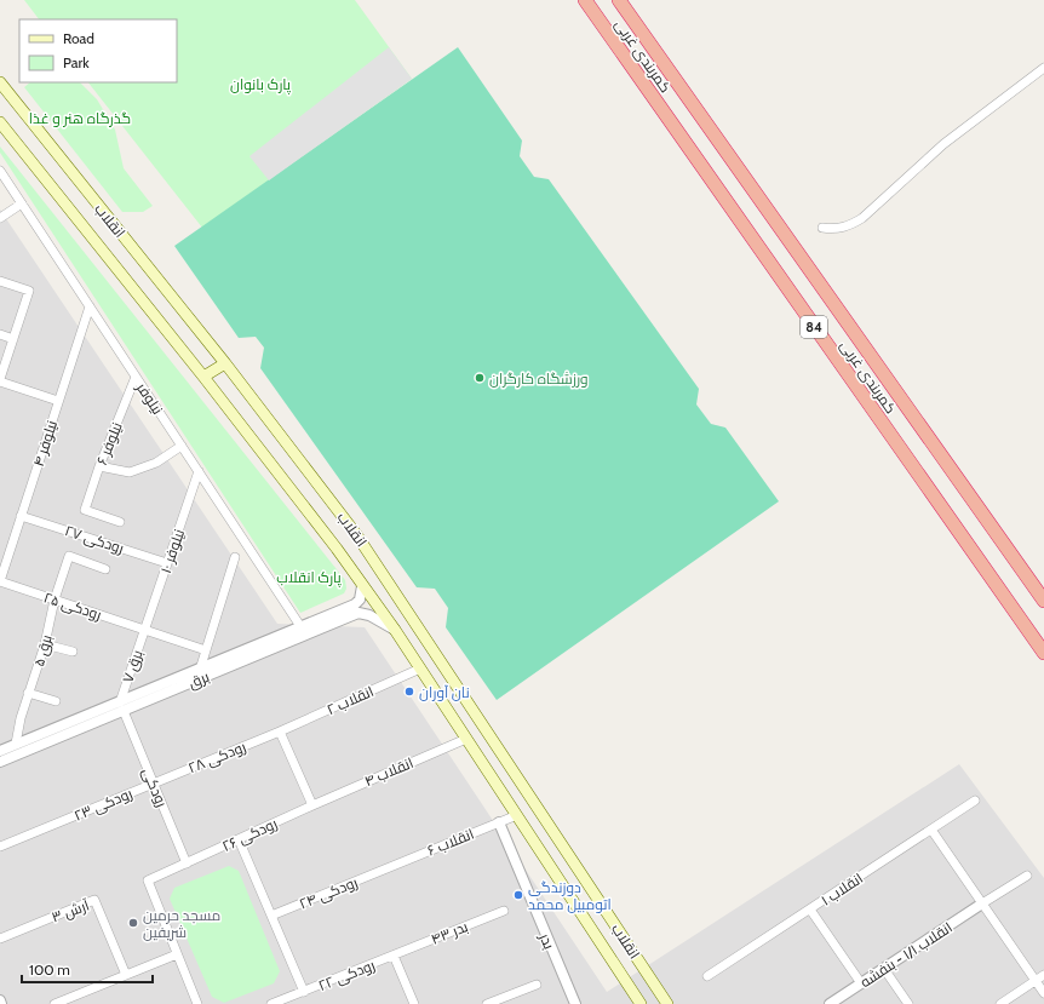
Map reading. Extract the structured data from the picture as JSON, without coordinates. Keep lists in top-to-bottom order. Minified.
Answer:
{"streets":{"highway":["کمربندی غربی","84"],"main road":["انقلاب"],"street":["نیلوفر","نیلوفر ۴","نیلوفر ۶","رودکی ۲۷","نیلوفر ۱۰","رودکی ۲۵","برق ۵","برق ۷","برق","انقلاب ۲","رودکی ۲۸","انقلاب ۴","رودکی","رودکی ۲۳","رودکی ۲۶","انقلاب ۶","انقلاب ۱","رودکی ۲۴","آرش ۳","بدر ۴۳","بدر","انقلاب ۱/۱ - بنفشه","رودکی ۲۲"]},"crossings":[["انقلاب","برق"],["انقلاب","انقلاب ۲"],["انقلاب","انقلاب ۴"],["انقلاب","انقلاب ۶"],["نیلوفر","نیلوفر ۴"],["نیلوفر","نیلوفر ۶"],["نیلوفر","نیلوفر ۱۰"],["نیلوفر","برق"],["نیلوفر ۴","رودکی ۲۷"],["نیلوفر ۴","رودکی ۲۵"],["رودکی ۲۷","نیلوفر ۱۰"],["نیلوفر ۱۰","رودکی ۲۵"],["نیلوفر ۱۰","برق ۷"],["رودکی ۲۵","برق ۵"],["رودکی ۲۵","برق ۷"],["برق ۵","برق"],["برق ۷","برق"],["برق ۷","رودکی"],["برق","رودکی"],["انقلاب ۲","رودکی ۲۸"],["رودکی ۲۸","رودکی"],["رودکی ۲۸","رودکی ۲۳"],["انقلاب ۴","رودکی ۲۶"],["رودکی","رودکی ۲۳"],["رودکی","رودکی ۲۶"],["انقلاب ۶","رودکی ۲۴"],["انقلاب ۶","بدر"],["بدر ۴۳","رودکی ۲۲"]],"parks":["پارک بانوان","گذرگاه هنر و غذا","پارک انقلاب"],"places":["ورزشگاه کارگران","نان آوران","دوزندگی اتومبیل محمد","مسجد حرمین شریفین"],"legend":["Road","Park"],"scale_bar":"100 m"}
